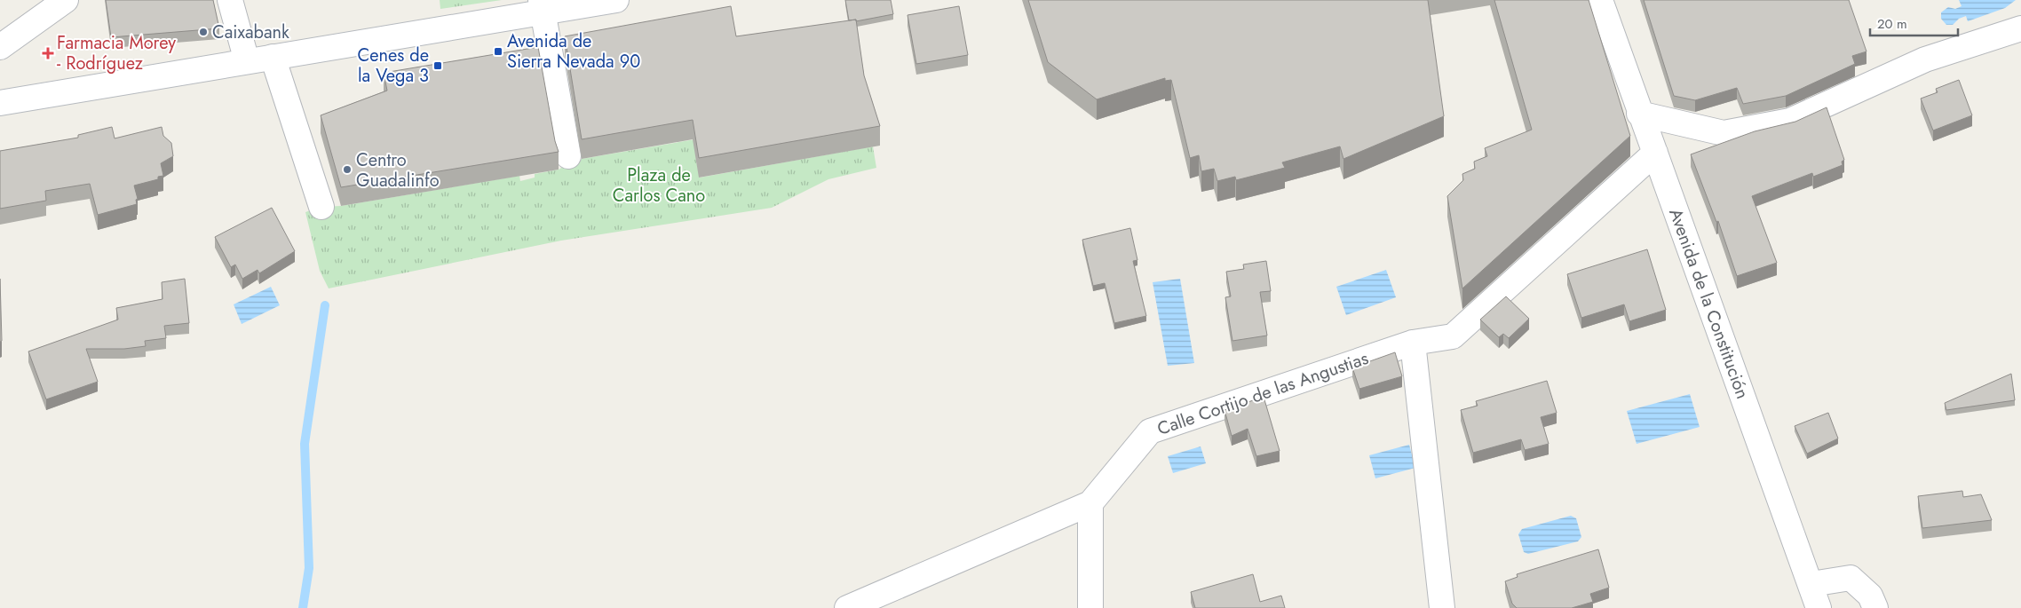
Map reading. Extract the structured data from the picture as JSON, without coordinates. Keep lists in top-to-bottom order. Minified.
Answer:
{"streets":{"street":["Avenida de la Constitución","Calle Cortijo de las Angustias"]},"crossings":[["Avenida de la Constitución","Calle Cortijo de las Angustias"]],"parks":["Plaza de Carlos Cano"],"places":{"other":["Caixabank","Centro Guadalinfo"],"transit":["Avenida de Sierra Nevada 90","Cenes de la Vega 3"],"health":["Farmacia Morey - Rodríguez"]},"scale_bar":"20 m"}
